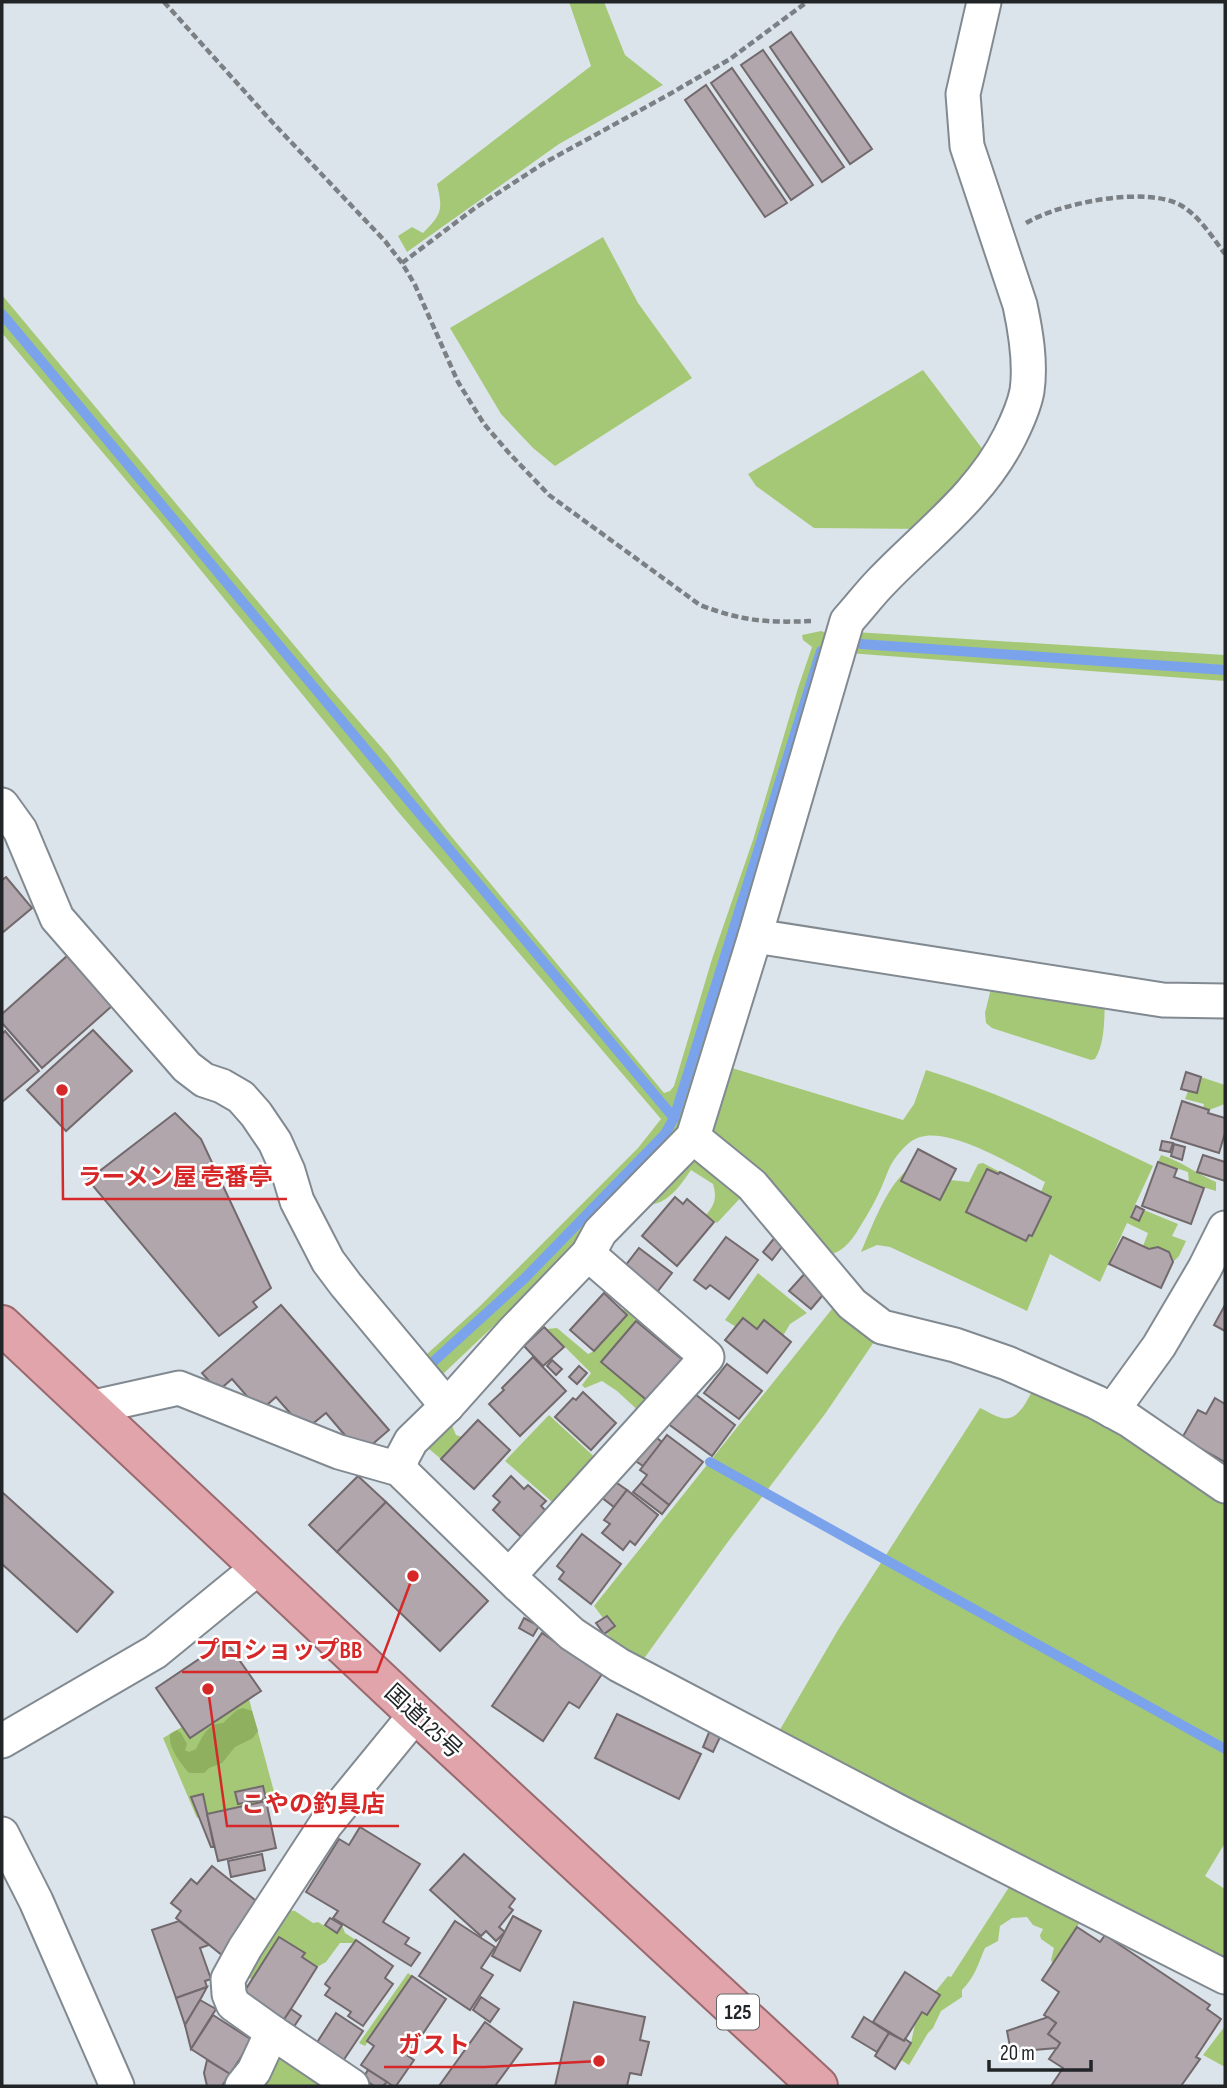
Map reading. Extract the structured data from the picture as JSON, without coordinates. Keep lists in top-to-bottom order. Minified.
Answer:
{"streets":{"highway":["国道125号","125"]},"places":["ラーメン屋 壱番亭","プロショップBB","こやの釣具店","ガスト"],"scale_bar":"20 m"}
